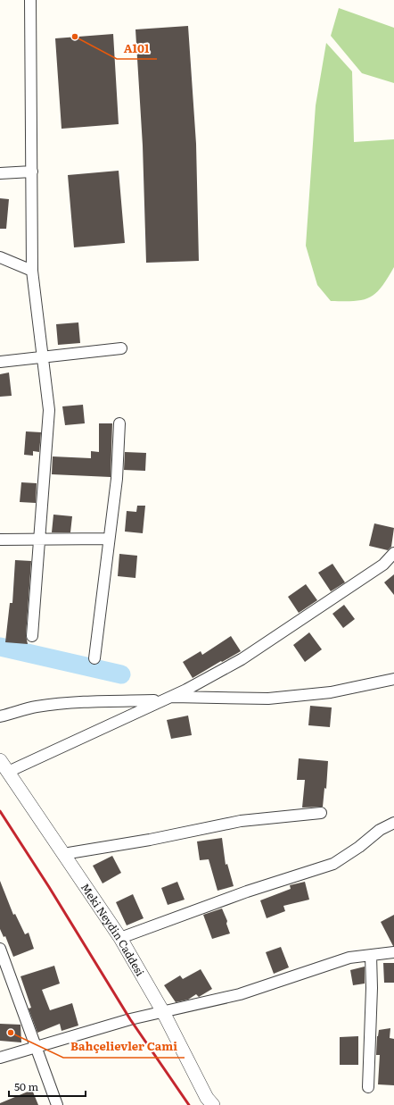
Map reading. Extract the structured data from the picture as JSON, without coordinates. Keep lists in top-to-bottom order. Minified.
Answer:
{"streets":{"street":["Meki Neydin Caddesi"]},"places":["A101","Bahçelievler Cami"],"scale_bar":"50 m"}
